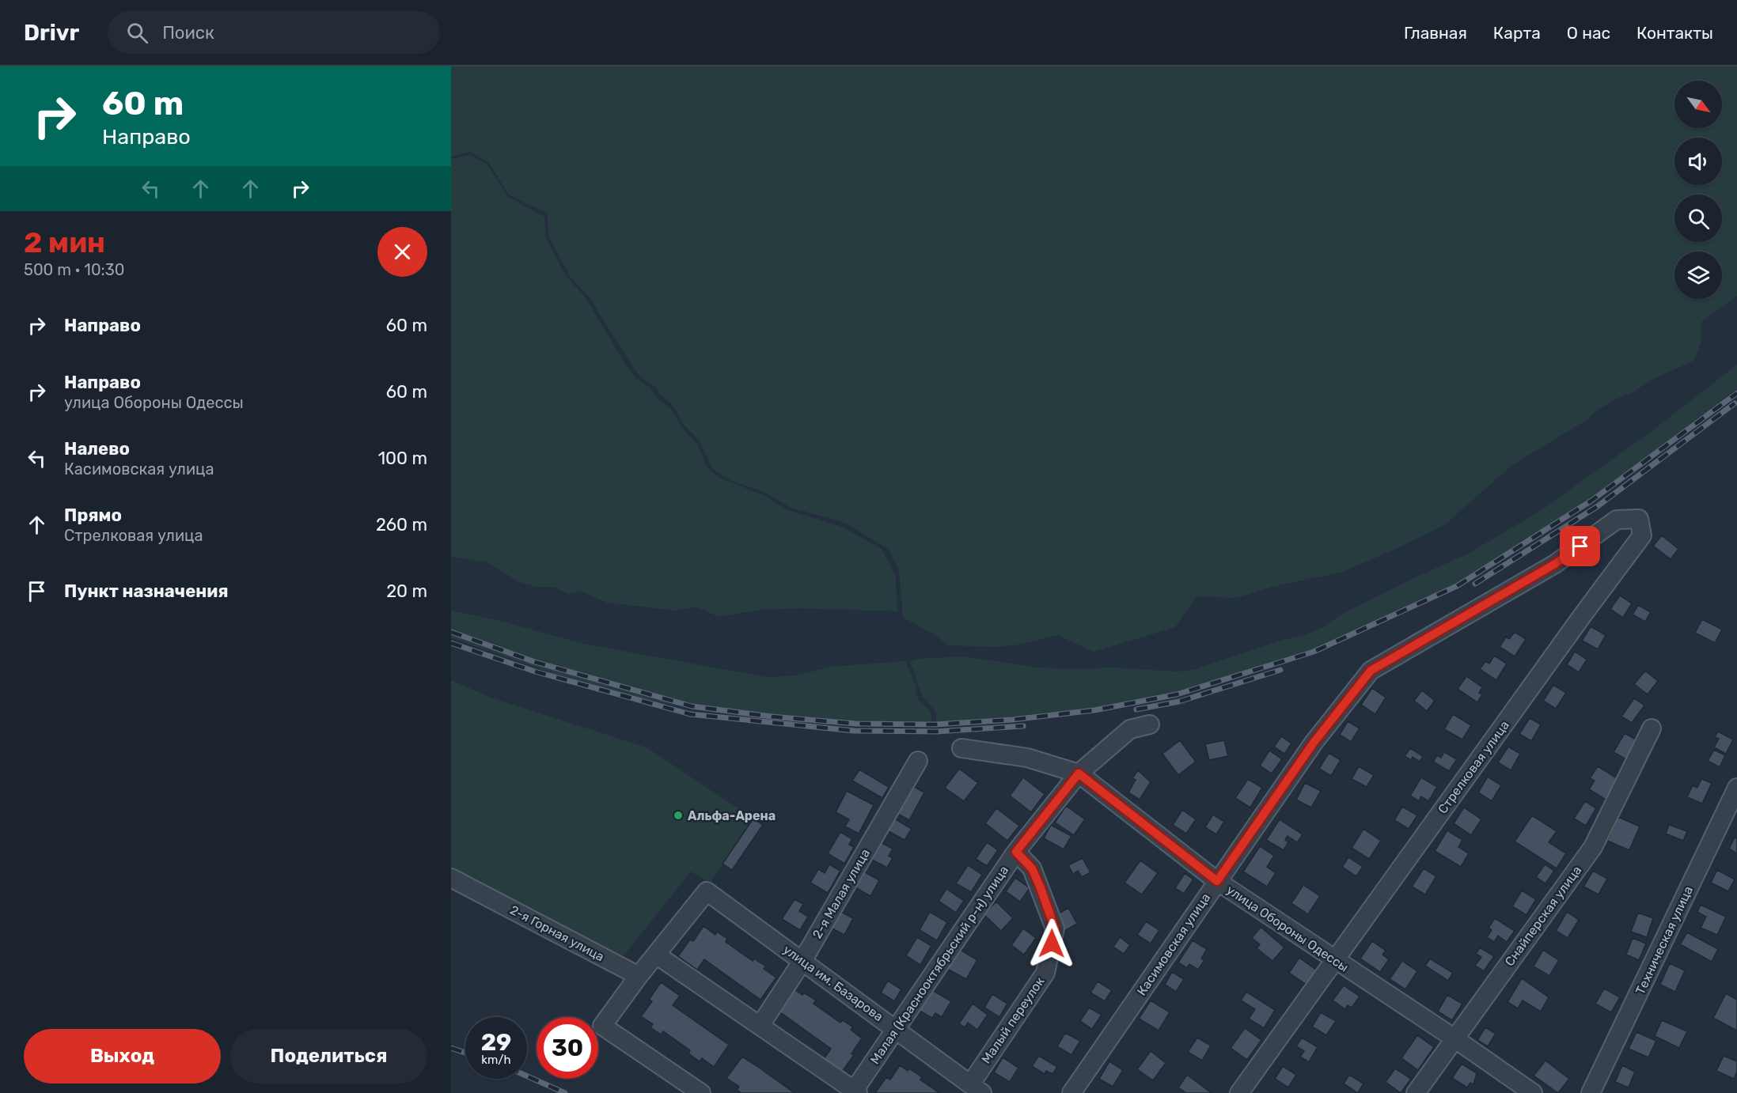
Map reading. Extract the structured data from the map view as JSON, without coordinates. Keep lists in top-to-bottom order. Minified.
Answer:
{"streets":{"street":["Стрелковая улица","2-я Малая улица","Снайперская улица","улица Обороны Одессы","2-я Горная улица","Техническая улица","Касимовская улица","Малая (Краснооктябрьский р-н) улица","улица им. Базарова","Малый переулок"]},"crossings":[["Стрелковая улица","улица Обороны Одессы"],["Стрелковая улица","Касимовская улица"],["2-я Малая улица","улица им. Базарова"],["Снайперская улица","улица Обороны Одессы"],["улица Обороны Одессы","Касимовская улица"],["улица Обороны Одессы","Малая (Краснооктябрьский р-н) улица"],["Малая (Краснооктябрьский р-н) улица","улица им. Базарова"],["Малая (Краснооктябрьский р-н) улица","Малый переулок"],["улица им. Базарова","Малый переулок"]],"places":["Альфа-Арена"],"north":"bottom right","page":{"header":"Drivr","search":"Поиск","nav":["Главная","Карта","О нас","Контакты"],"turn":["60 m","Направо"],"heading":["2 мин","500 m · 10:30"],"list":[{"name":"Направо","value":"60 m"},{"name":"Направо","note":"улица Обороны Одессы","value":"60 m"},{"name":"Налево","note":"Касимовская улица","value":"100 m"},{"name":"Прямо","note":"Стрелковая улица","value":"260 m"},{"name":"Пункт назначения","value":"20 m"}],"speed":"29 km/h","limit":"30","buttons":["Выход","Поделиться"]}}
